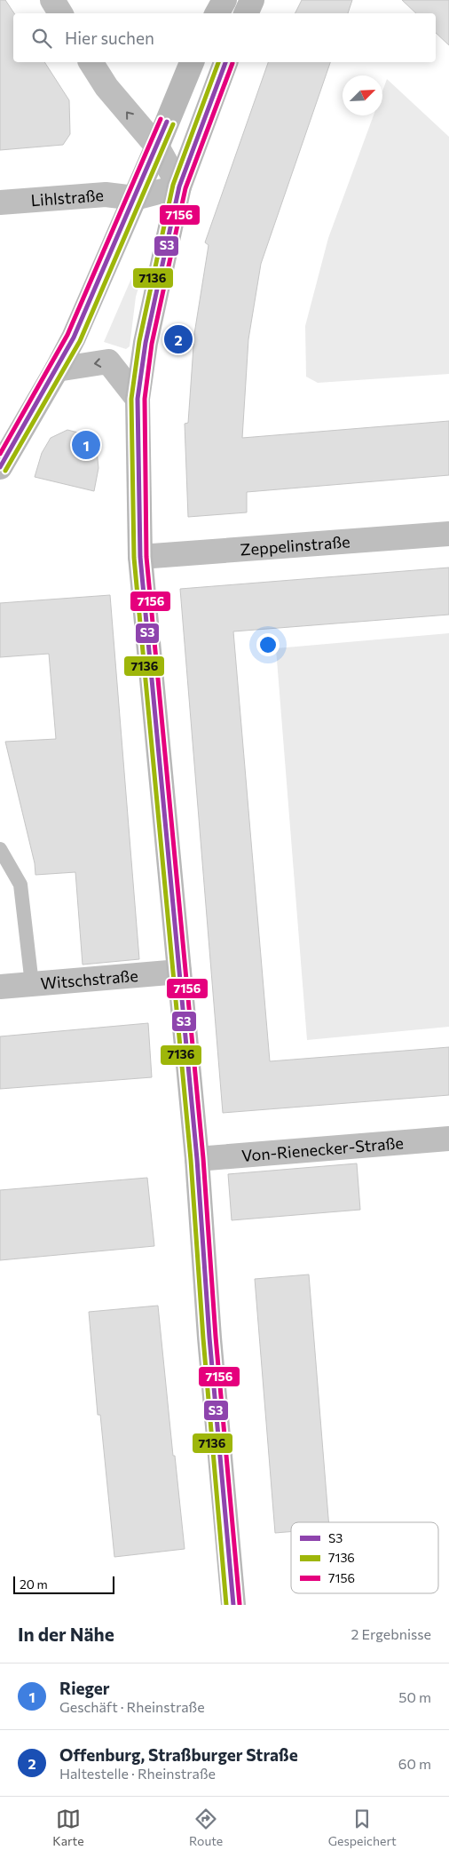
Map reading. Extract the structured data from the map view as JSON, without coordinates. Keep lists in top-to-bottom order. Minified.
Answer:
{"streets":{"street":["Lihlstraße","Zeppelinstraße","Witschstraße","Von-Rienecker-Straße"]},"lines":["transit line S3","transit line 7136","transit line 7156"],"legend":["S3","7136","7156"],"scale_bar":"20 m","north":"top right","page":{"search":"Hier suchen","pins":["2","1"],"scale":"20 m","heading":["In der Nähe","2 Ergebnisse"],"list":[{"mark":"1","name":"Rieger","note":"Geschäft · Rheinstraße","value":"50 m"},{"mark":"2","name":"Offenburg, Straßburger Straße","note":"Haltestelle · Rheinstraße","value":"60 m"}],"nav":["Karte","Route","Gespeichert"]}}
